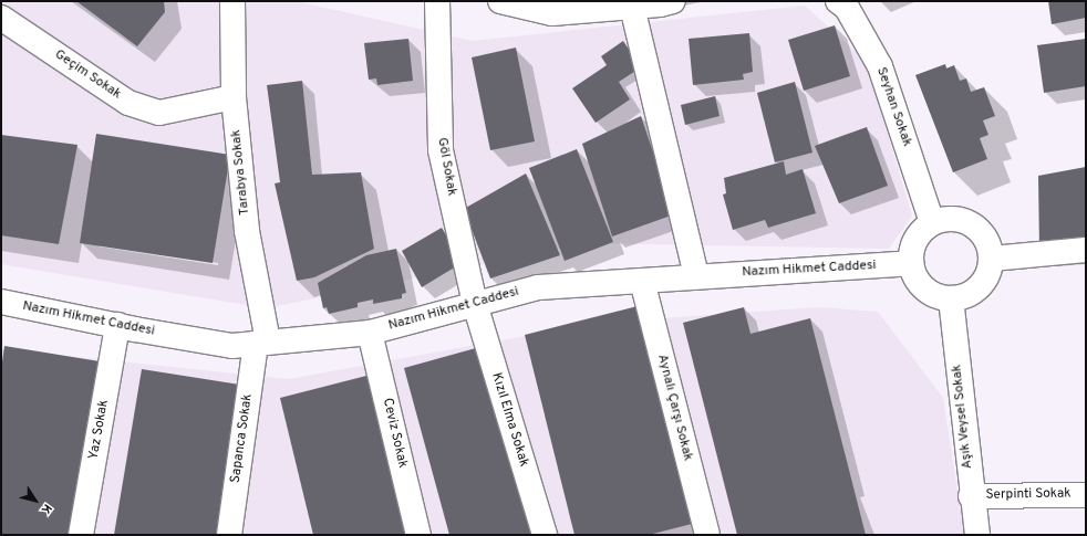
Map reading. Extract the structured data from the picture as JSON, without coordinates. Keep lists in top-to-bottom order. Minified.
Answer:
{"streets":{"street":["Geçim Sokak","Seyhan Sokak","Göl Sokak","Tarabya Sokak","Nazım Hikmet Caddesi","Aynalı Çarşı Sokak","Aşık Veysel Sokak","Kızıl Elma Sokak","Yaz Sokak","Ceviz Sokak","Sapanca Sokak","Serpinti Sokak"]},"crossings":[["Geçim Sokak","Tarabya Sokak"],["Seyhan Sokak","Nazım Hikmet Caddesi"],["Seyhan Sokak","Aşık Veysel Sokak"],["Göl Sokak","Nazım Hikmet Caddesi"],["Göl Sokak","Kızıl Elma Sokak"],["Tarabya Sokak","Nazım Hikmet Caddesi"],["Tarabya Sokak","Sapanca Sokak"],["Nazım Hikmet Caddesi","Aynalı Çarşı Sokak"],["Nazım Hikmet Caddesi","Aşık Veysel Sokak"],["Nazım Hikmet Caddesi","Kızıl Elma Sokak"],["Nazım Hikmet Caddesi","Yaz Sokak"],["Nazım Hikmet Caddesi","Ceviz Sokak"],["Nazım Hikmet Caddesi","Sapanca Sokak"],["Aşık Veysel Sokak","Serpinti Sokak"]],"north":"bottom right"}
